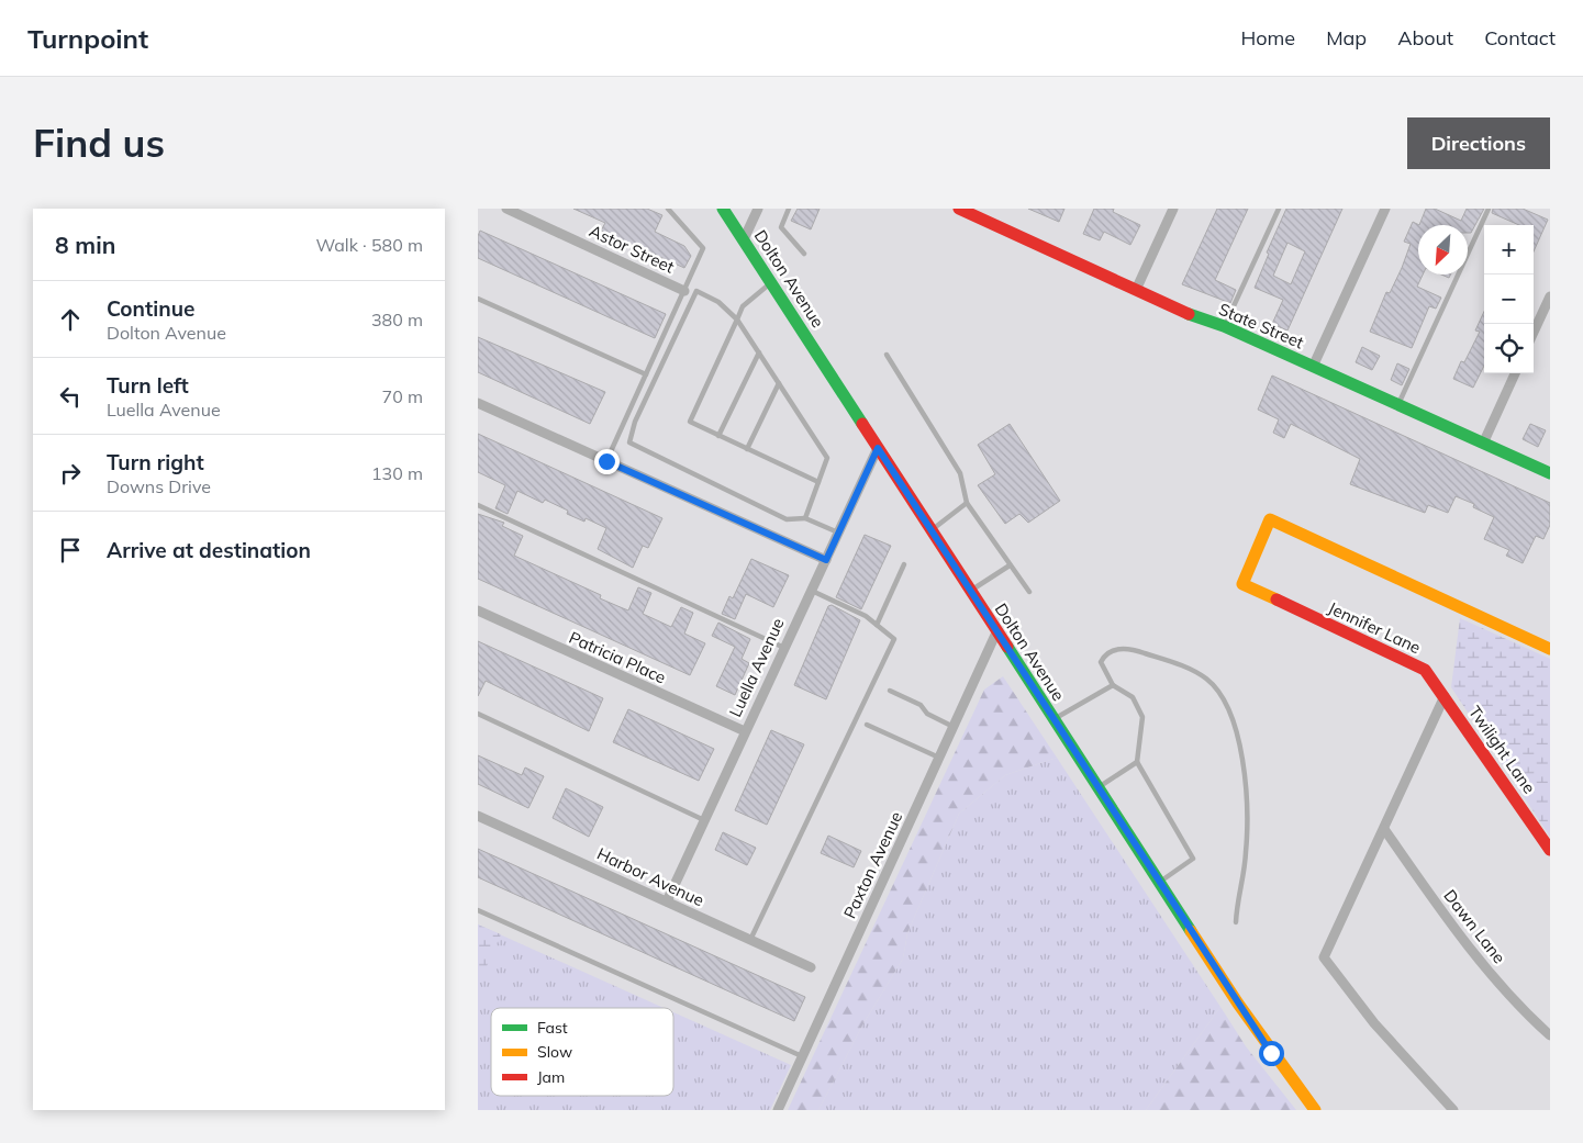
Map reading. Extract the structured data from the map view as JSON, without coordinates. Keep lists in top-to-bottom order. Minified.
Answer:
{"streets":{"street":["Astor Street","Dolton Avenue","State Street","Jennifer Lane","Patricia Place","Luella Avenue","Twilight Lane","Paxton Avenue","Harbor Avenue","Dawn Lane"]},"crossings":[["Dolton Avenue","Luella Avenue"],["Dolton Avenue","Paxton Avenue"],["Jennifer Lane","Twilight Lane"],["Patricia Place","Luella Avenue"],["Luella Avenue","Harbor Avenue"]],"legend":["Fast","Slow","Jam"],"north":"bottom left","page":{"header":"Turnpoint","nav":["Home","Map","About","Contact"],"buttons":"Directions","title":"Find us","heading":["8 min","Walk · 580 m"],"map_buttons":["+","−"],"list":[["Continue","Dolton Avenue","380 m"],["Turn left","Luella Avenue","70 m"],["Turn right","Downs Drive","130 m"],"Arrive at destination"]}}
